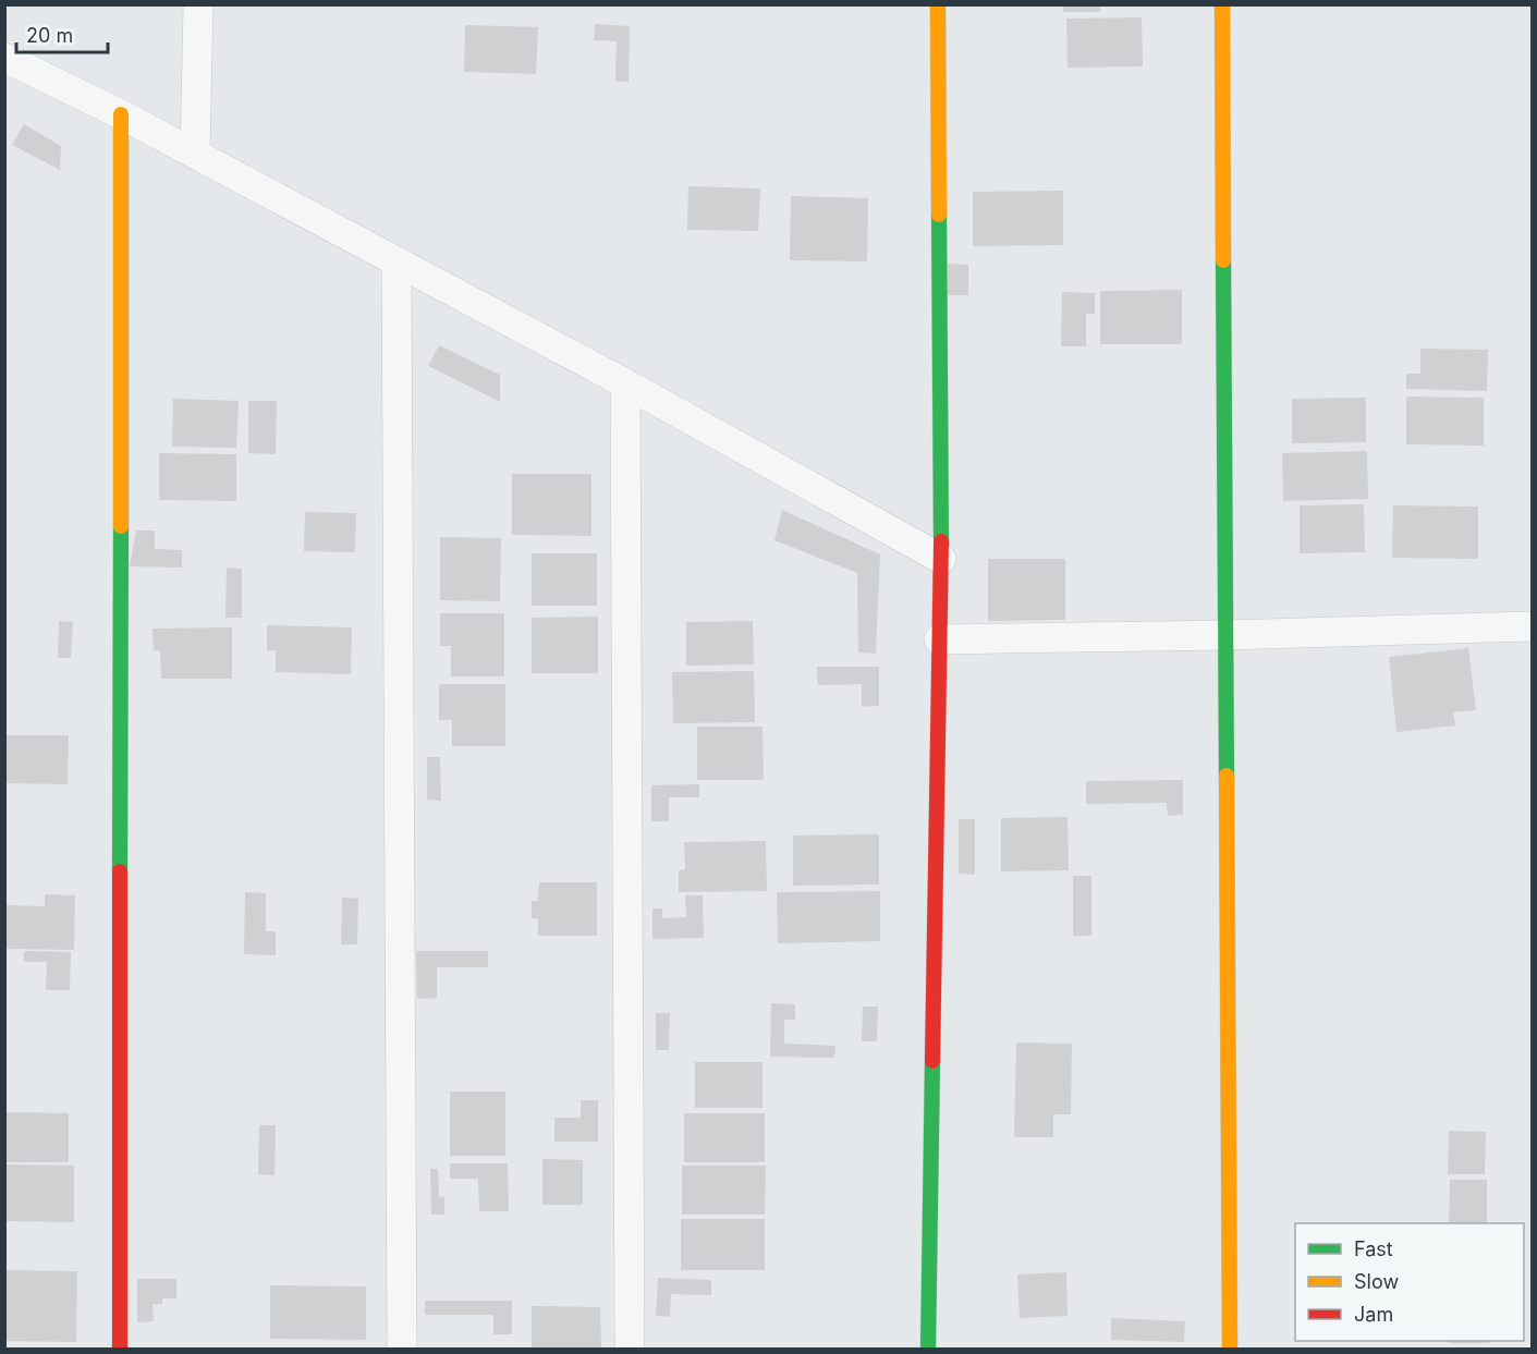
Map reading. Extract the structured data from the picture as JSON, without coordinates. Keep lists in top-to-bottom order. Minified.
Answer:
{"legend":["Fast","Slow","Jam"],"scale_bar":"20 m"}
